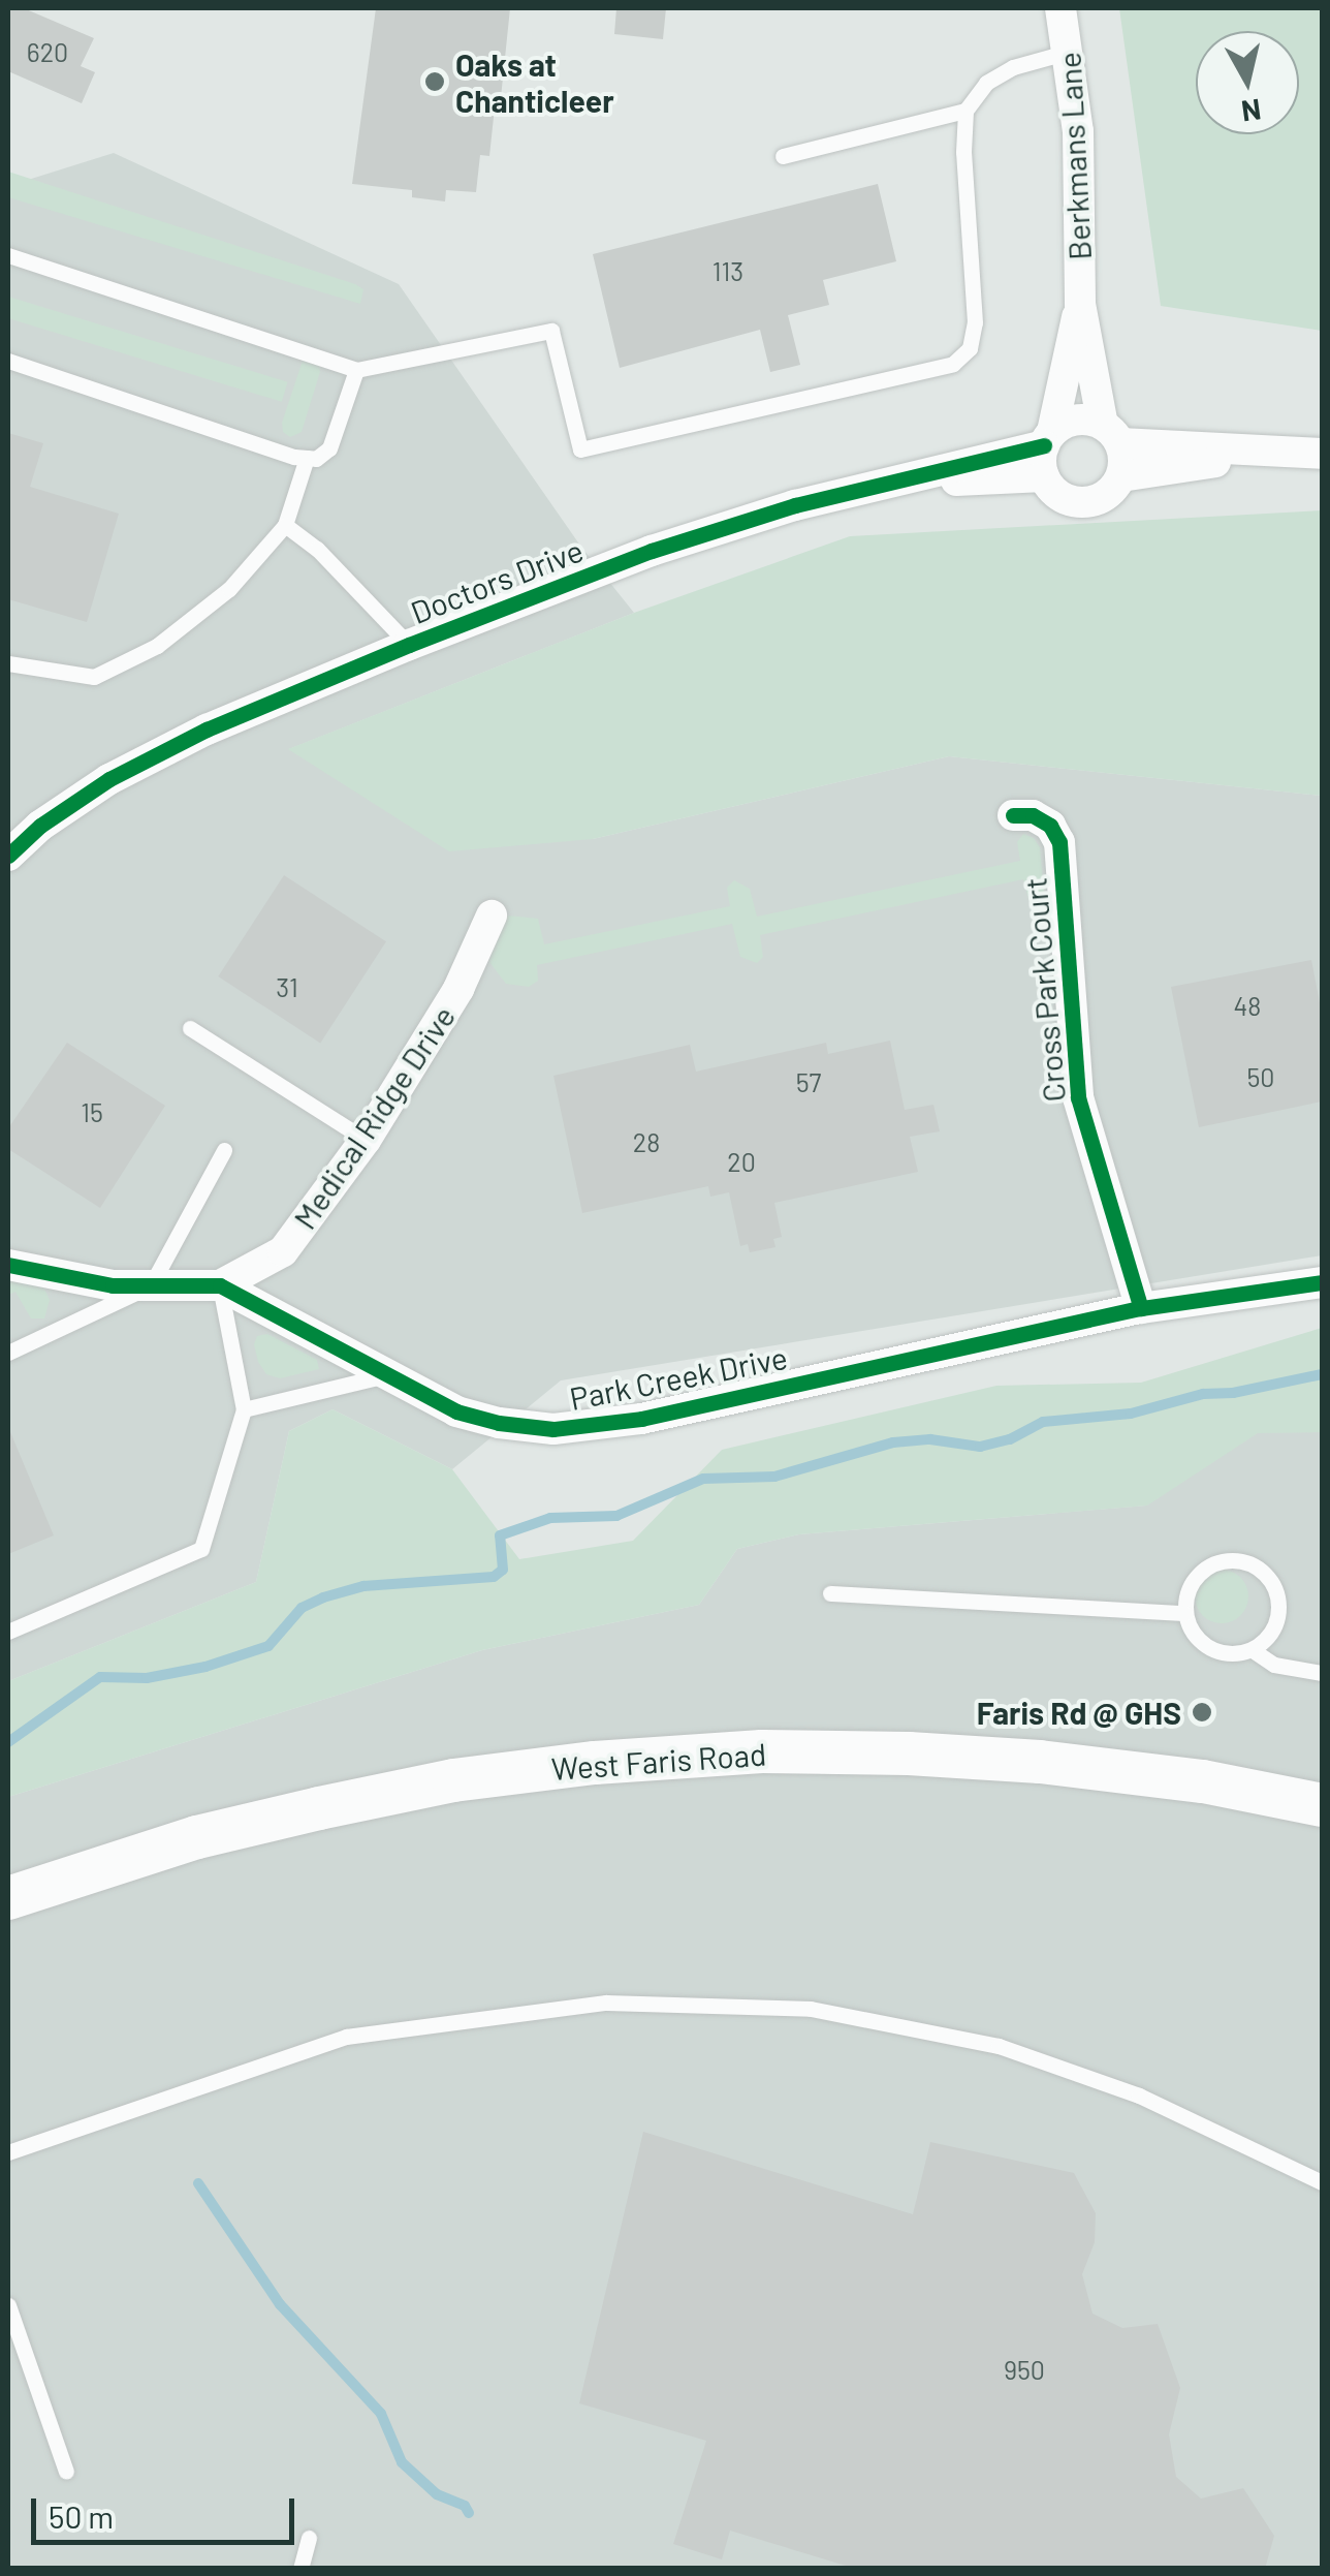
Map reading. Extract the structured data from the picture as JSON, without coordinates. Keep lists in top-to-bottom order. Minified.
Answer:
{"streets":{"main road":["West Faris Road"],"street":["Berkmans Lane","Doctors Drive","Cross Park Court","Medical Ridge Drive","Park Creek Drive"]},"crossings":[["Berkmans Lane","Doctors Drive"],["Cross Park Court","Park Creek Drive"],["Medical Ridge Drive","Park Creek Drive"]],"places":["Oaks at Chanticleer","Faris Rd @ GHS"],"house_numbers":["620","113","31","48","50","57","15","28","20","950"],"scale_bar":"50 m","north":"bottom"}
